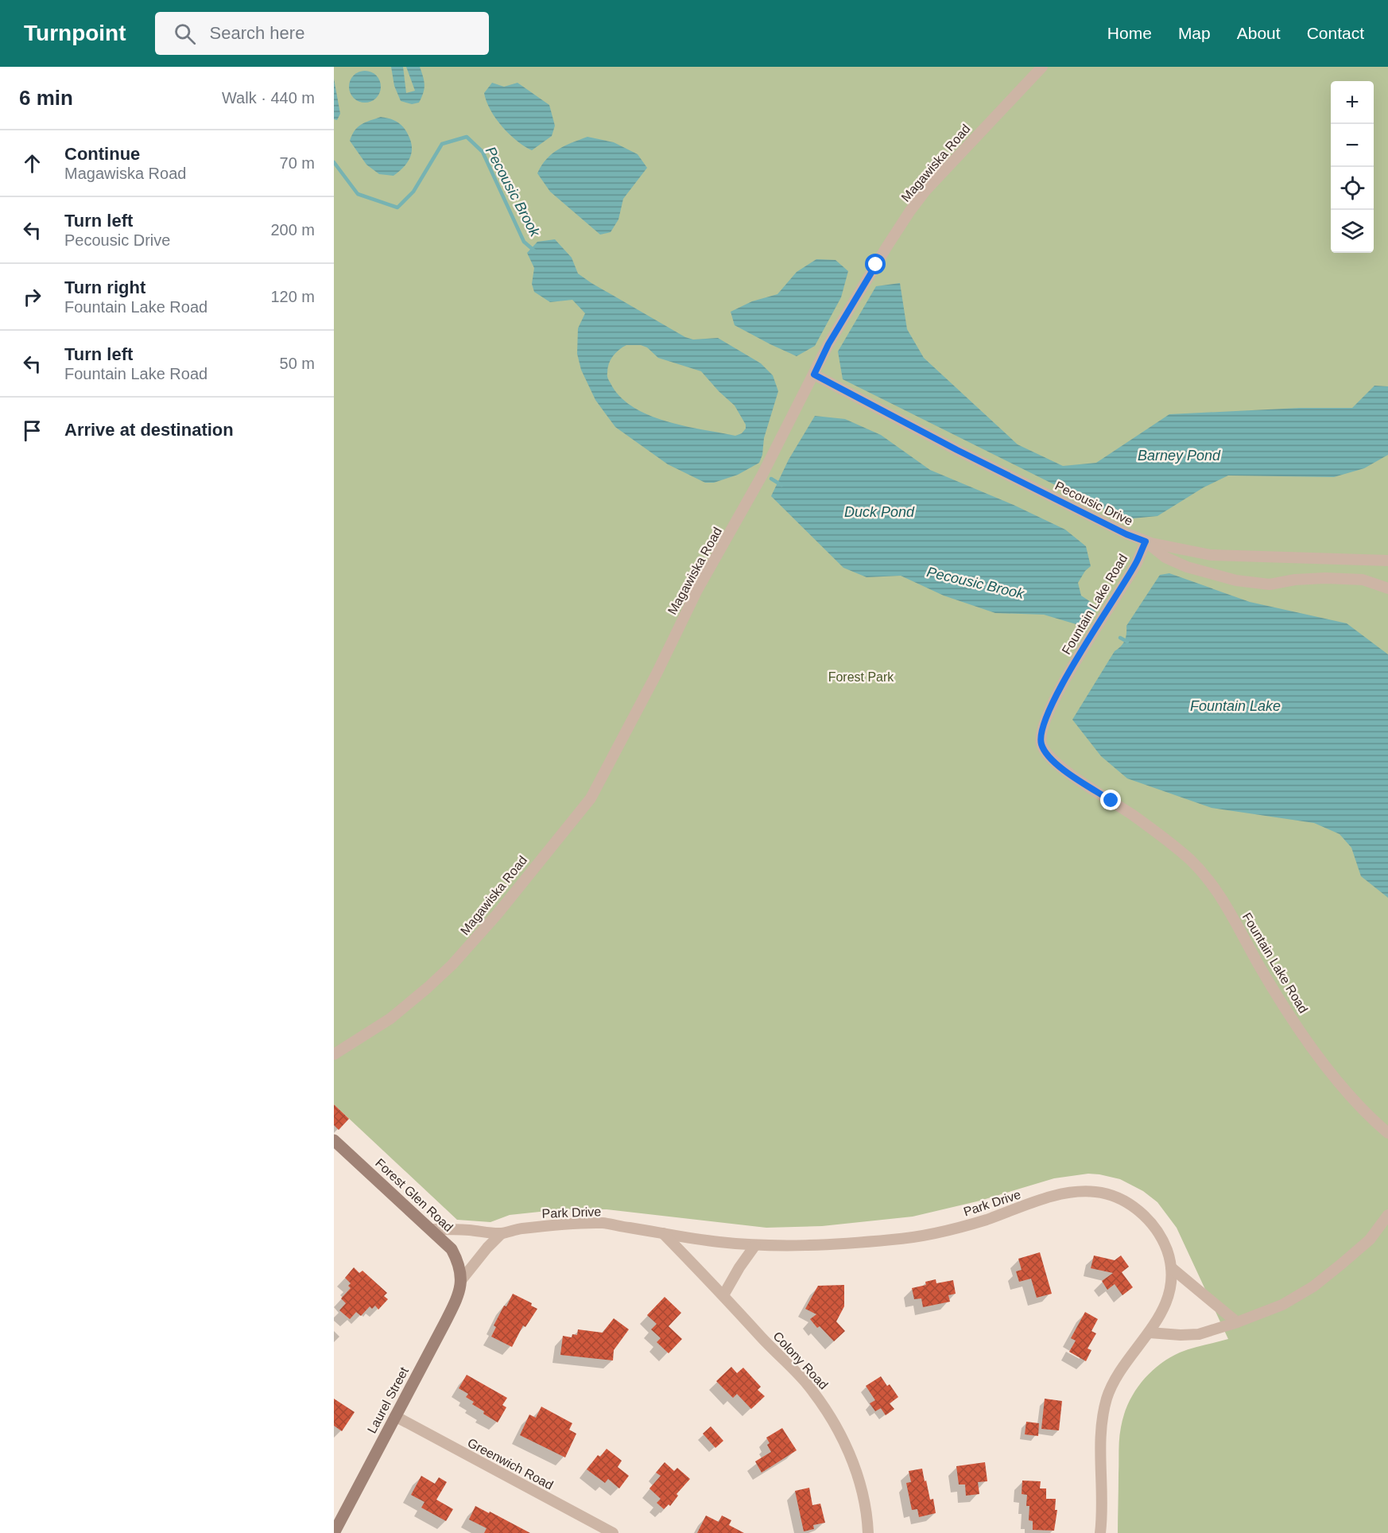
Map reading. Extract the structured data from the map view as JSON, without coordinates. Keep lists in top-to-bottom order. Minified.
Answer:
{"streets":{"street":["Magawiska Road","Pecousic Drive","Fountain Lake Road","Forest Glen Road","Park Drive","Colony Road","Laurel Street","Greenwich Road"]},"crossings":[["Magawiska Road","Pecousic Drive"],["Pecousic Drive","Fountain Lake Road"],["Forest Glen Road","Park Drive"],["Forest Glen Road","Laurel Street"],["Park Drive","Colony Road"],["Laurel Street","Greenwich Road"]],"water":["Pecousic Brook","Barney Pond","Duck Pond","Fountain Lake"],"parks":["Forest Park"],"page":{"header":"Turnpoint","search":"Search here","nav":["Home","Map","About","Contact"],"heading":["6 min","Walk · 440 m"],"map_buttons":["+","−"],"list":[["Continue","Magawiska Road","70 m"],["Turn left","Pecousic Drive","200 m"],["Turn right","Fountain Lake Road","120 m"],["Turn left","Fountain Lake Road","50 m"],"Arrive at destination"]}}
